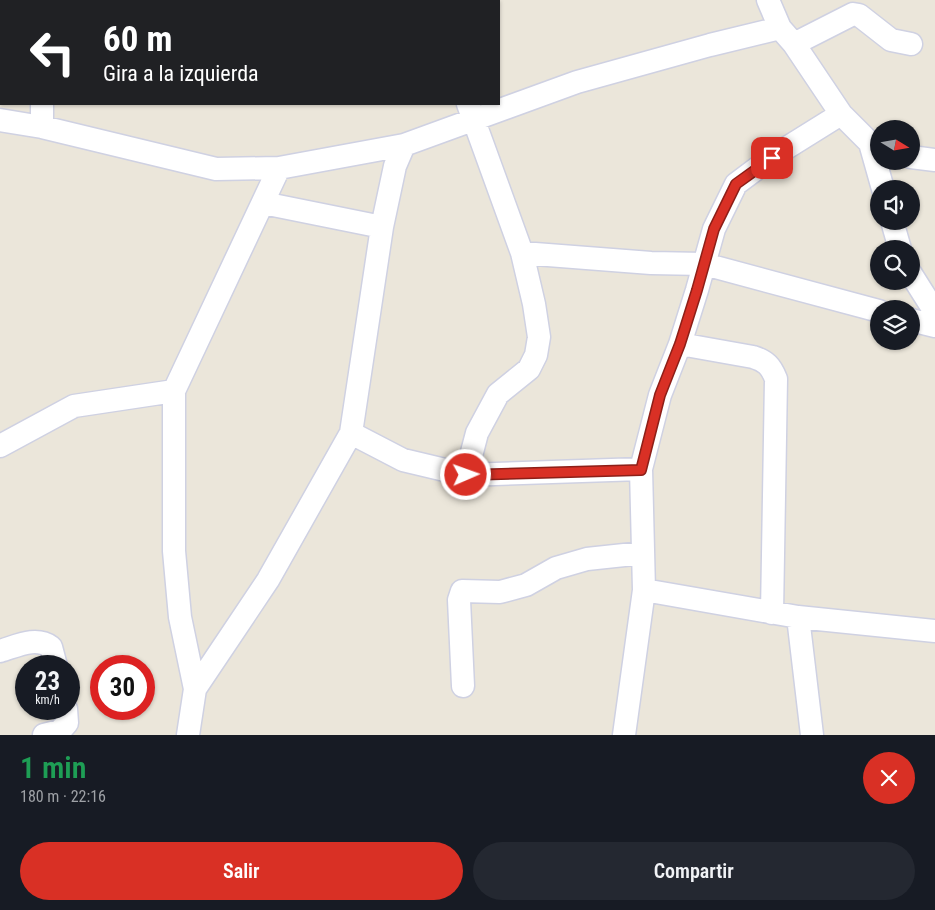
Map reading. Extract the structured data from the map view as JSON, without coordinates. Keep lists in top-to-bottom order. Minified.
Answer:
{"north":"right","page":{"turn":["60 m","Gira a la izquierda"],"speed":"23 km/h","limit":"30","heading":["1 min","180 m · 22:16"],"buttons":["Salir","Compartir"]}}
